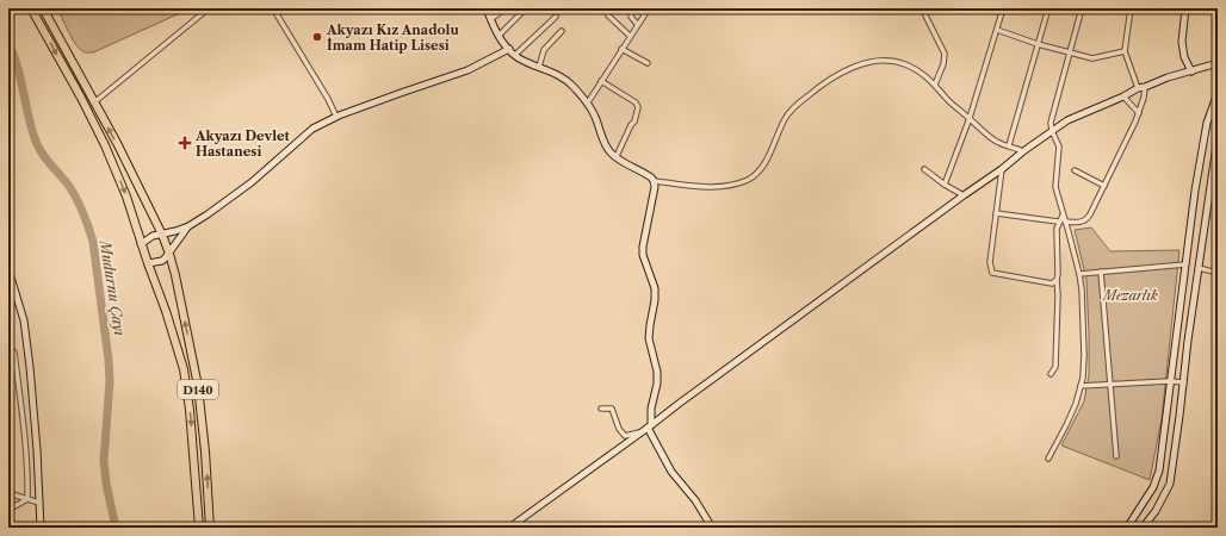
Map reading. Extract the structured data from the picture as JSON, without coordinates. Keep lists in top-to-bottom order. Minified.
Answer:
{"streets":{"highway":["D140"]},"water":["Mudurnu Çayı"],"parks":["Mezarlık"],"places":{"other":["Akyazı Kız Anadolu İmam Hatip Lisesi"],"health":["Akyazı Devlet Hastanesi"]}}
